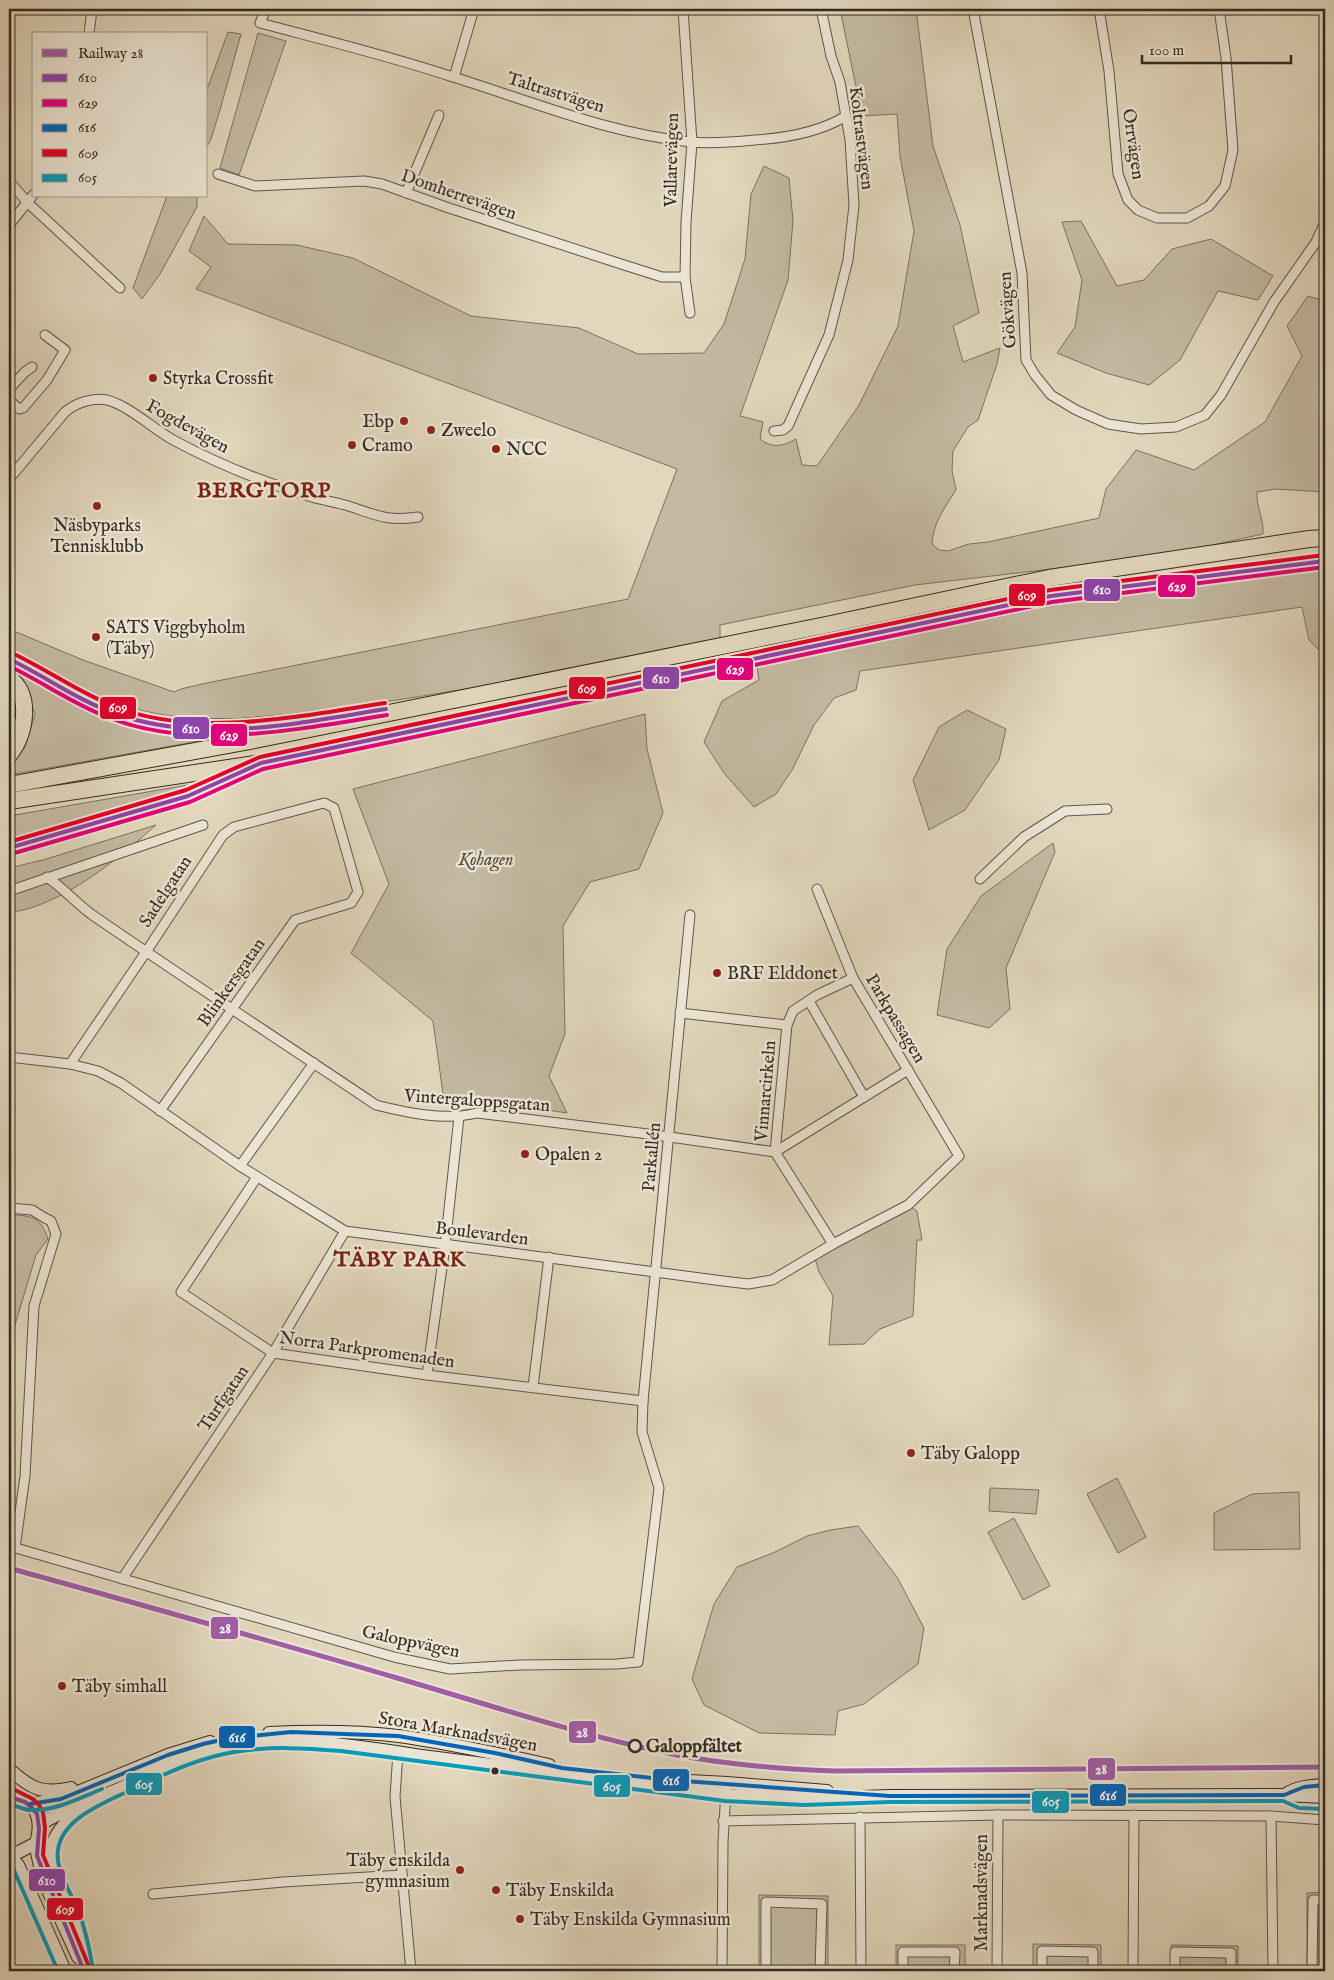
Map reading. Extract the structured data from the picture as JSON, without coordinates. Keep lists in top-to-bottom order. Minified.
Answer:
{"streets":{"street":["Taltrastvägen","Koltrastvägen","Orrvägen","Vallarevägen","Domherrevägen","Gökvägen","Fogdevägen","Sadelgatan","Blinkersgatan","Parkpassagen","Vinnarcirkeln","Vintergaloppsgatan","Parkallén","Boulevarden","Norra Parkpromenaden","Turfgatan","Galoppvägen","Stora Marknadsvägen","Marknadsvägen"]},"crossings":[["Taltrastvägen","Koltrastvägen"],["Taltrastvägen","Vallarevägen"],["Vallarevägen","Domherrevägen"],["Sadelgatan","Blinkersgatan"],["Sadelgatan","Vintergaloppsgatan"],["Sadelgatan","Boulevarden"],["Blinkersgatan","Vintergaloppsgatan"],["Blinkersgatan","Boulevarden"],["Parkpassagen","Vinnarcirkeln"],["Parkpassagen","Boulevarden"],["Vinnarcirkeln","Vintergaloppsgatan"],["Vintergaloppsgatan","Parkallén"],["Parkallén","Boulevarden"],["Parkallén","Norra Parkpromenaden"],["Parkallén","Galoppvägen"],["Boulevarden","Norra Parkpromenaden"],["Boulevarden","Turfgatan"],["Norra Parkpromenaden","Turfgatan"],["Norra Parkpromenaden","Galoppvägen"],["Turfgatan","Galoppvägen"]],"districts":["BERGTORP","TÄBY PARK"],"parks":["Kohagen"],"places":["Styrka Crossfit","Ebp","Zweelo","Cramo","NCC","Näsbyparks Tennisklubb","SATS Viggbyholm (Täby)","BRF Elddonet","Opalen 2","Täby Galopp","Täby simhall","Galoppfältet","Täby enskilda gymnasium","Täby Enskilda","Täby Enskilda Gymnasium"],"lines":["transit line 609","transit line 610","transit line 629","rail line 28","transit line 616","transit line 605"],"legend":["Railway 28","610","629","616","609","605"],"scale_bar":"100 m"}
